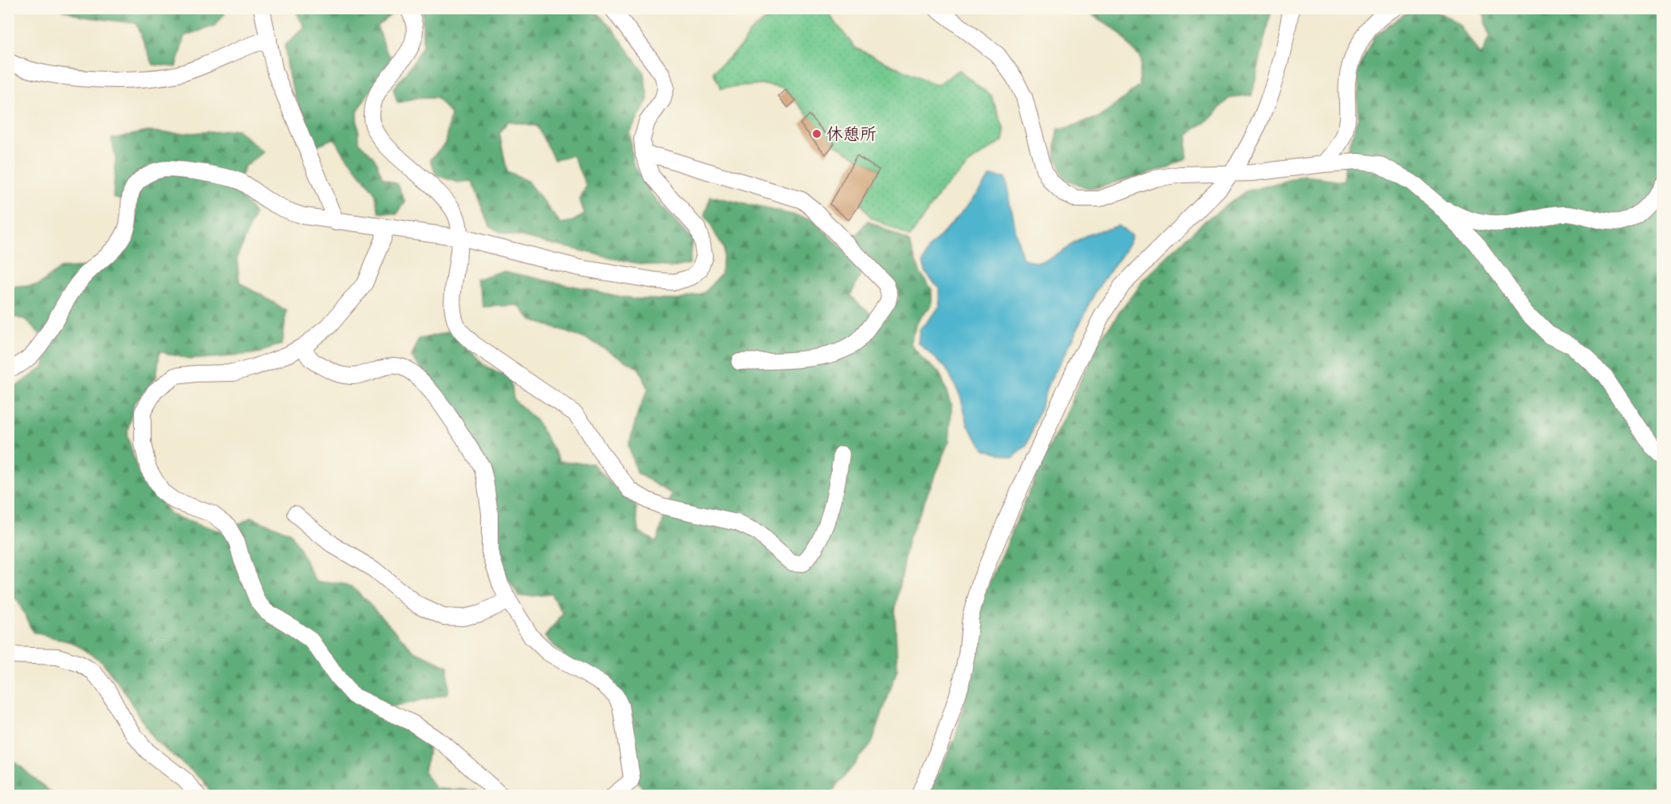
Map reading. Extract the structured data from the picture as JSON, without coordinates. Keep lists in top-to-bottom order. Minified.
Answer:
{"places":["休憩所"]}
